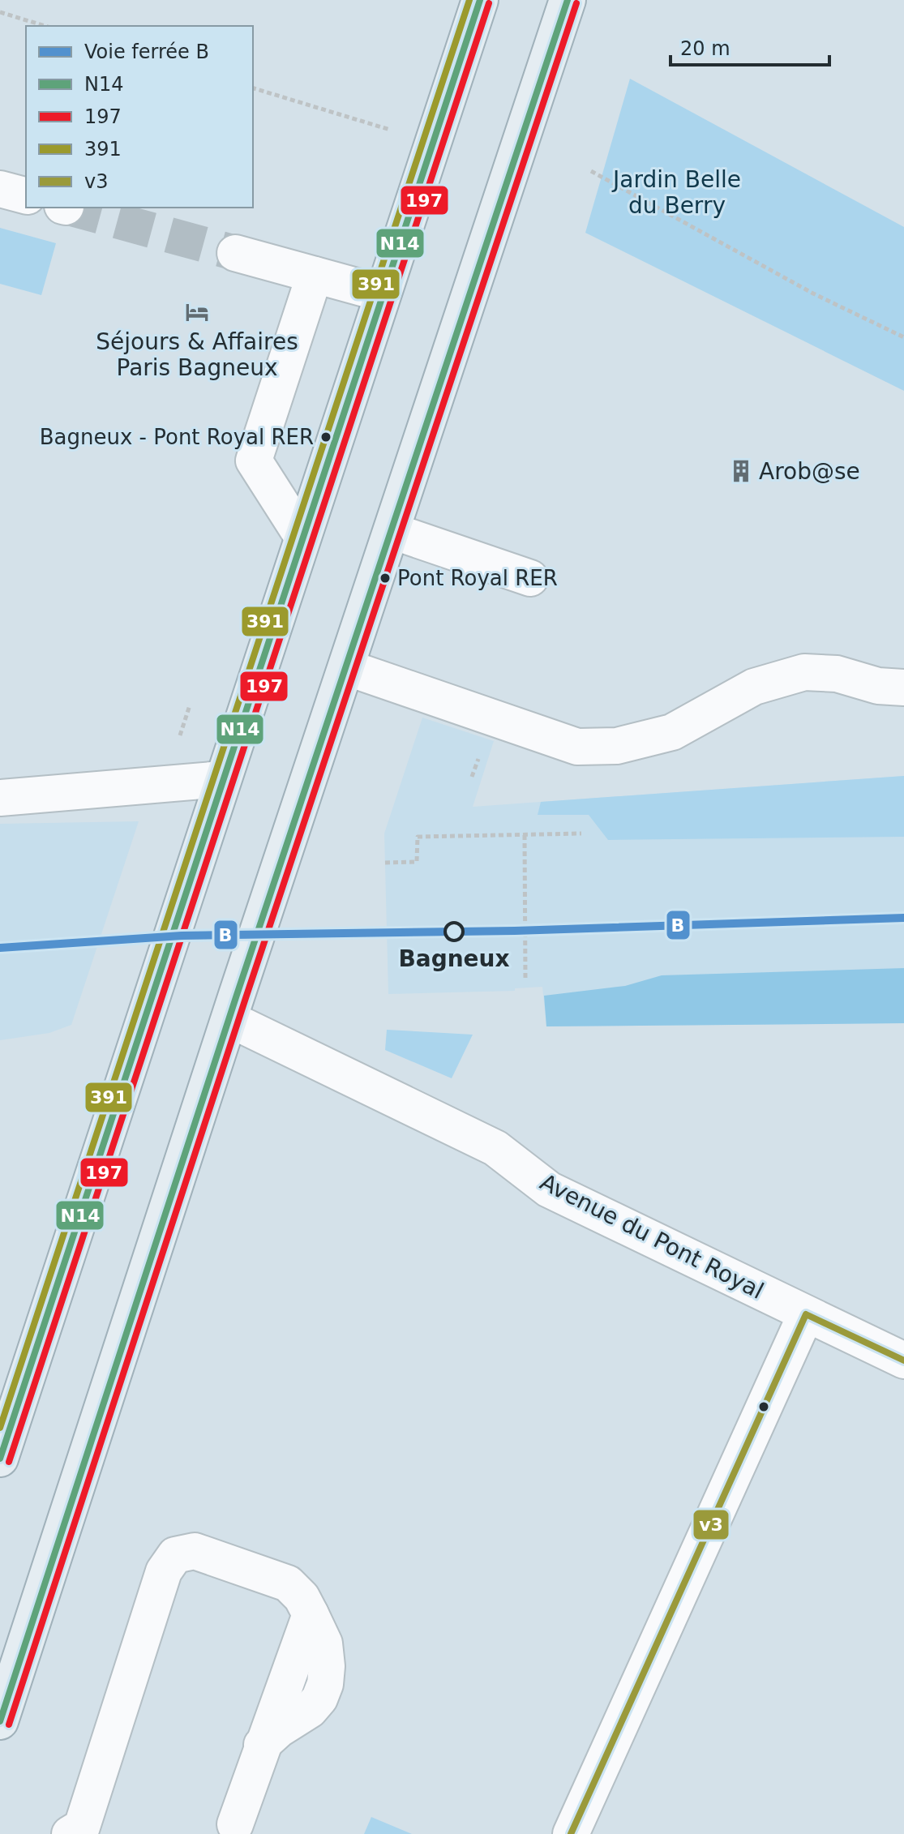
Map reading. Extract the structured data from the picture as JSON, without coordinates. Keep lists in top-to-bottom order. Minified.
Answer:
{"streets":{"street":["Avenue du Pont Royal"]},"parks":["Jardin Belle du Berry"],"places":{"hotel":["Séjours & Affaires Paris Bagneux"],"other":["Bagneux - Pont Royal RER","Pont Royal RER","Bagneux"],"building":["Arob@se"]},"lines":["transit line N14","transit line 391","transit line 197","rail line B","transit line v3"],"legend":["Voie ferrée B","N14","197","391","v3"],"scale_bar":"20 m"}
